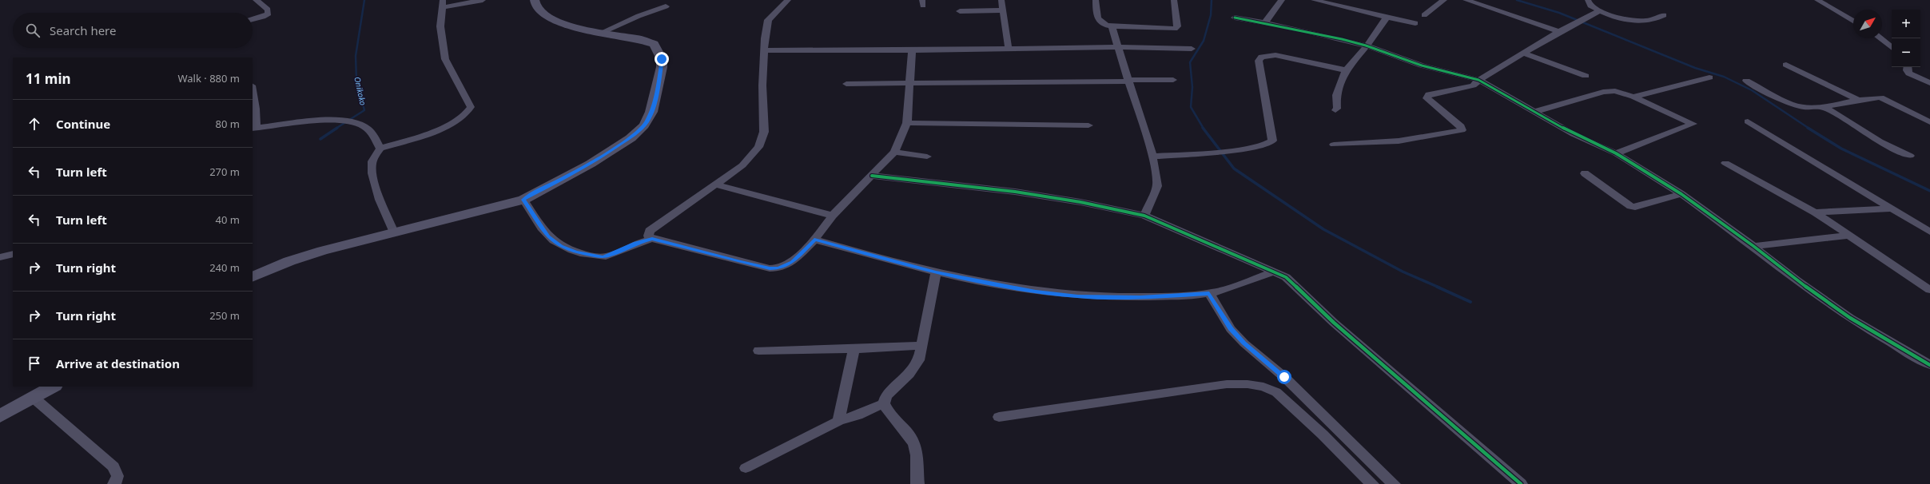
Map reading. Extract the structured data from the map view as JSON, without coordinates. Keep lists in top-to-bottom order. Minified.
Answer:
{"water":["Onikoko"],"north":"top right","page":{"map_buttons":["+","−"],"search":"Search here","heading":["11 min","Walk · 880 m"],"list":[["Continue","80 m"],["Turn left","270 m"],["Turn left","40 m"],["Turn right","240 m"],["Turn right","250 m"],"Arrive at destination"]}}
